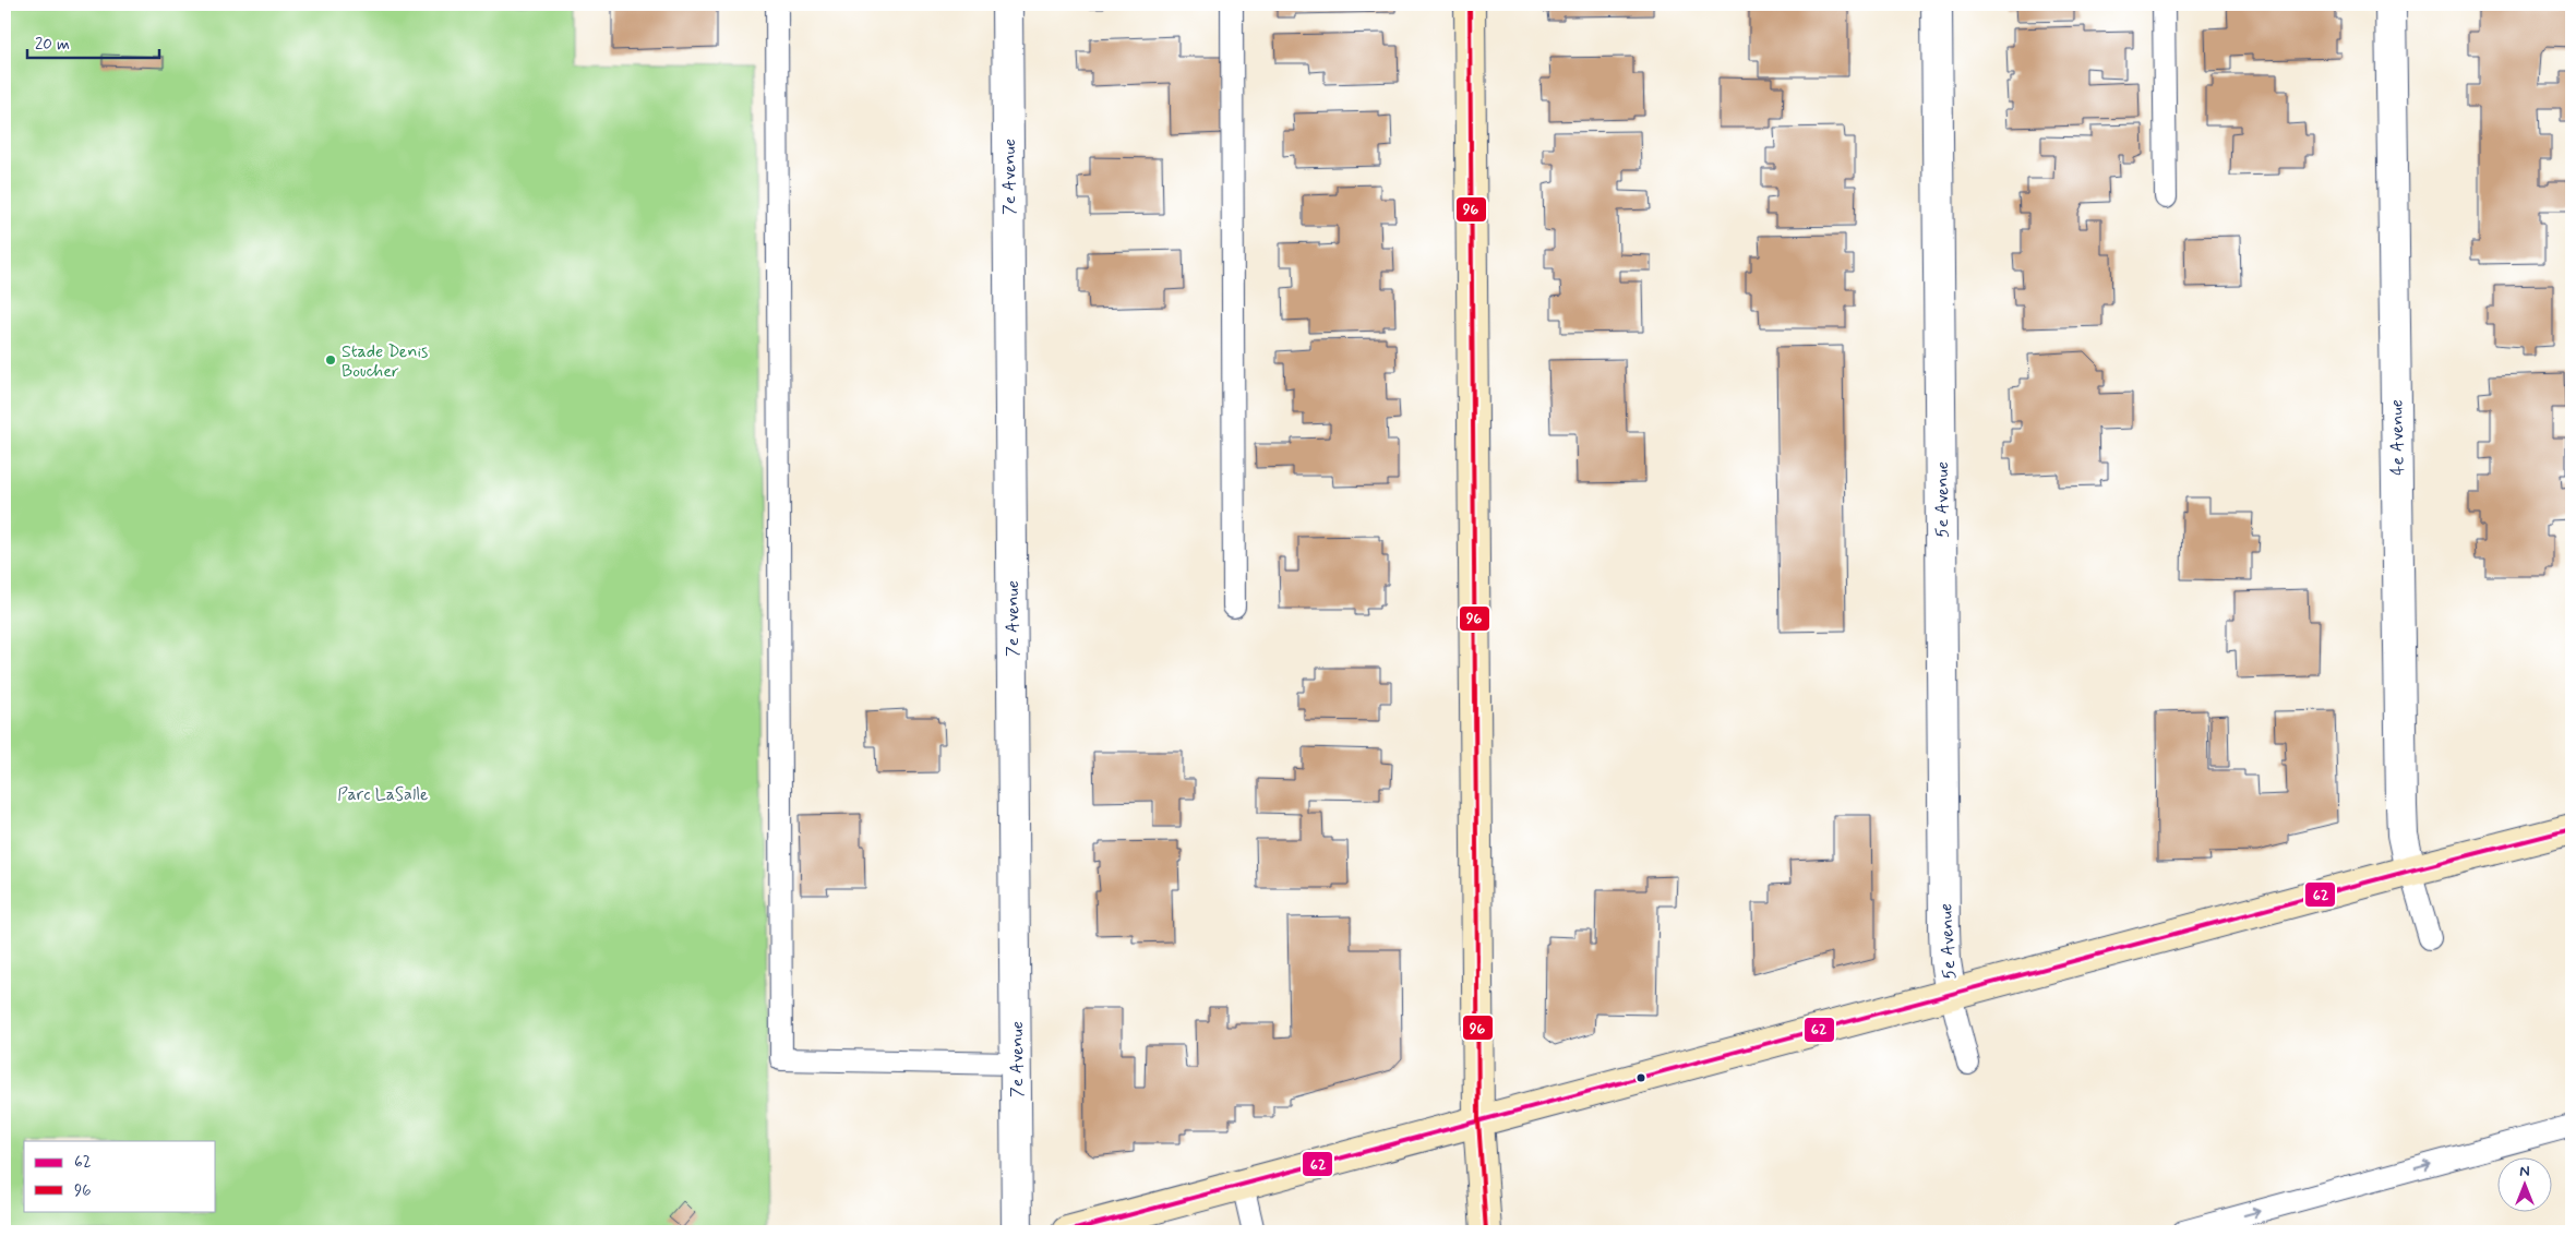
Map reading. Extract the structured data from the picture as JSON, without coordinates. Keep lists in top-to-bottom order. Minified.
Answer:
{"streets":{"street":["7e Avenue","4e Avenue","5e Avenue"]},"parks":["Parc LaSalle"],"places":["Stade Denis Boucher"],"lines":["transit line 96","transit line 62"],"legend":["62","96"],"scale_bar":"20 m","north":"top"}
